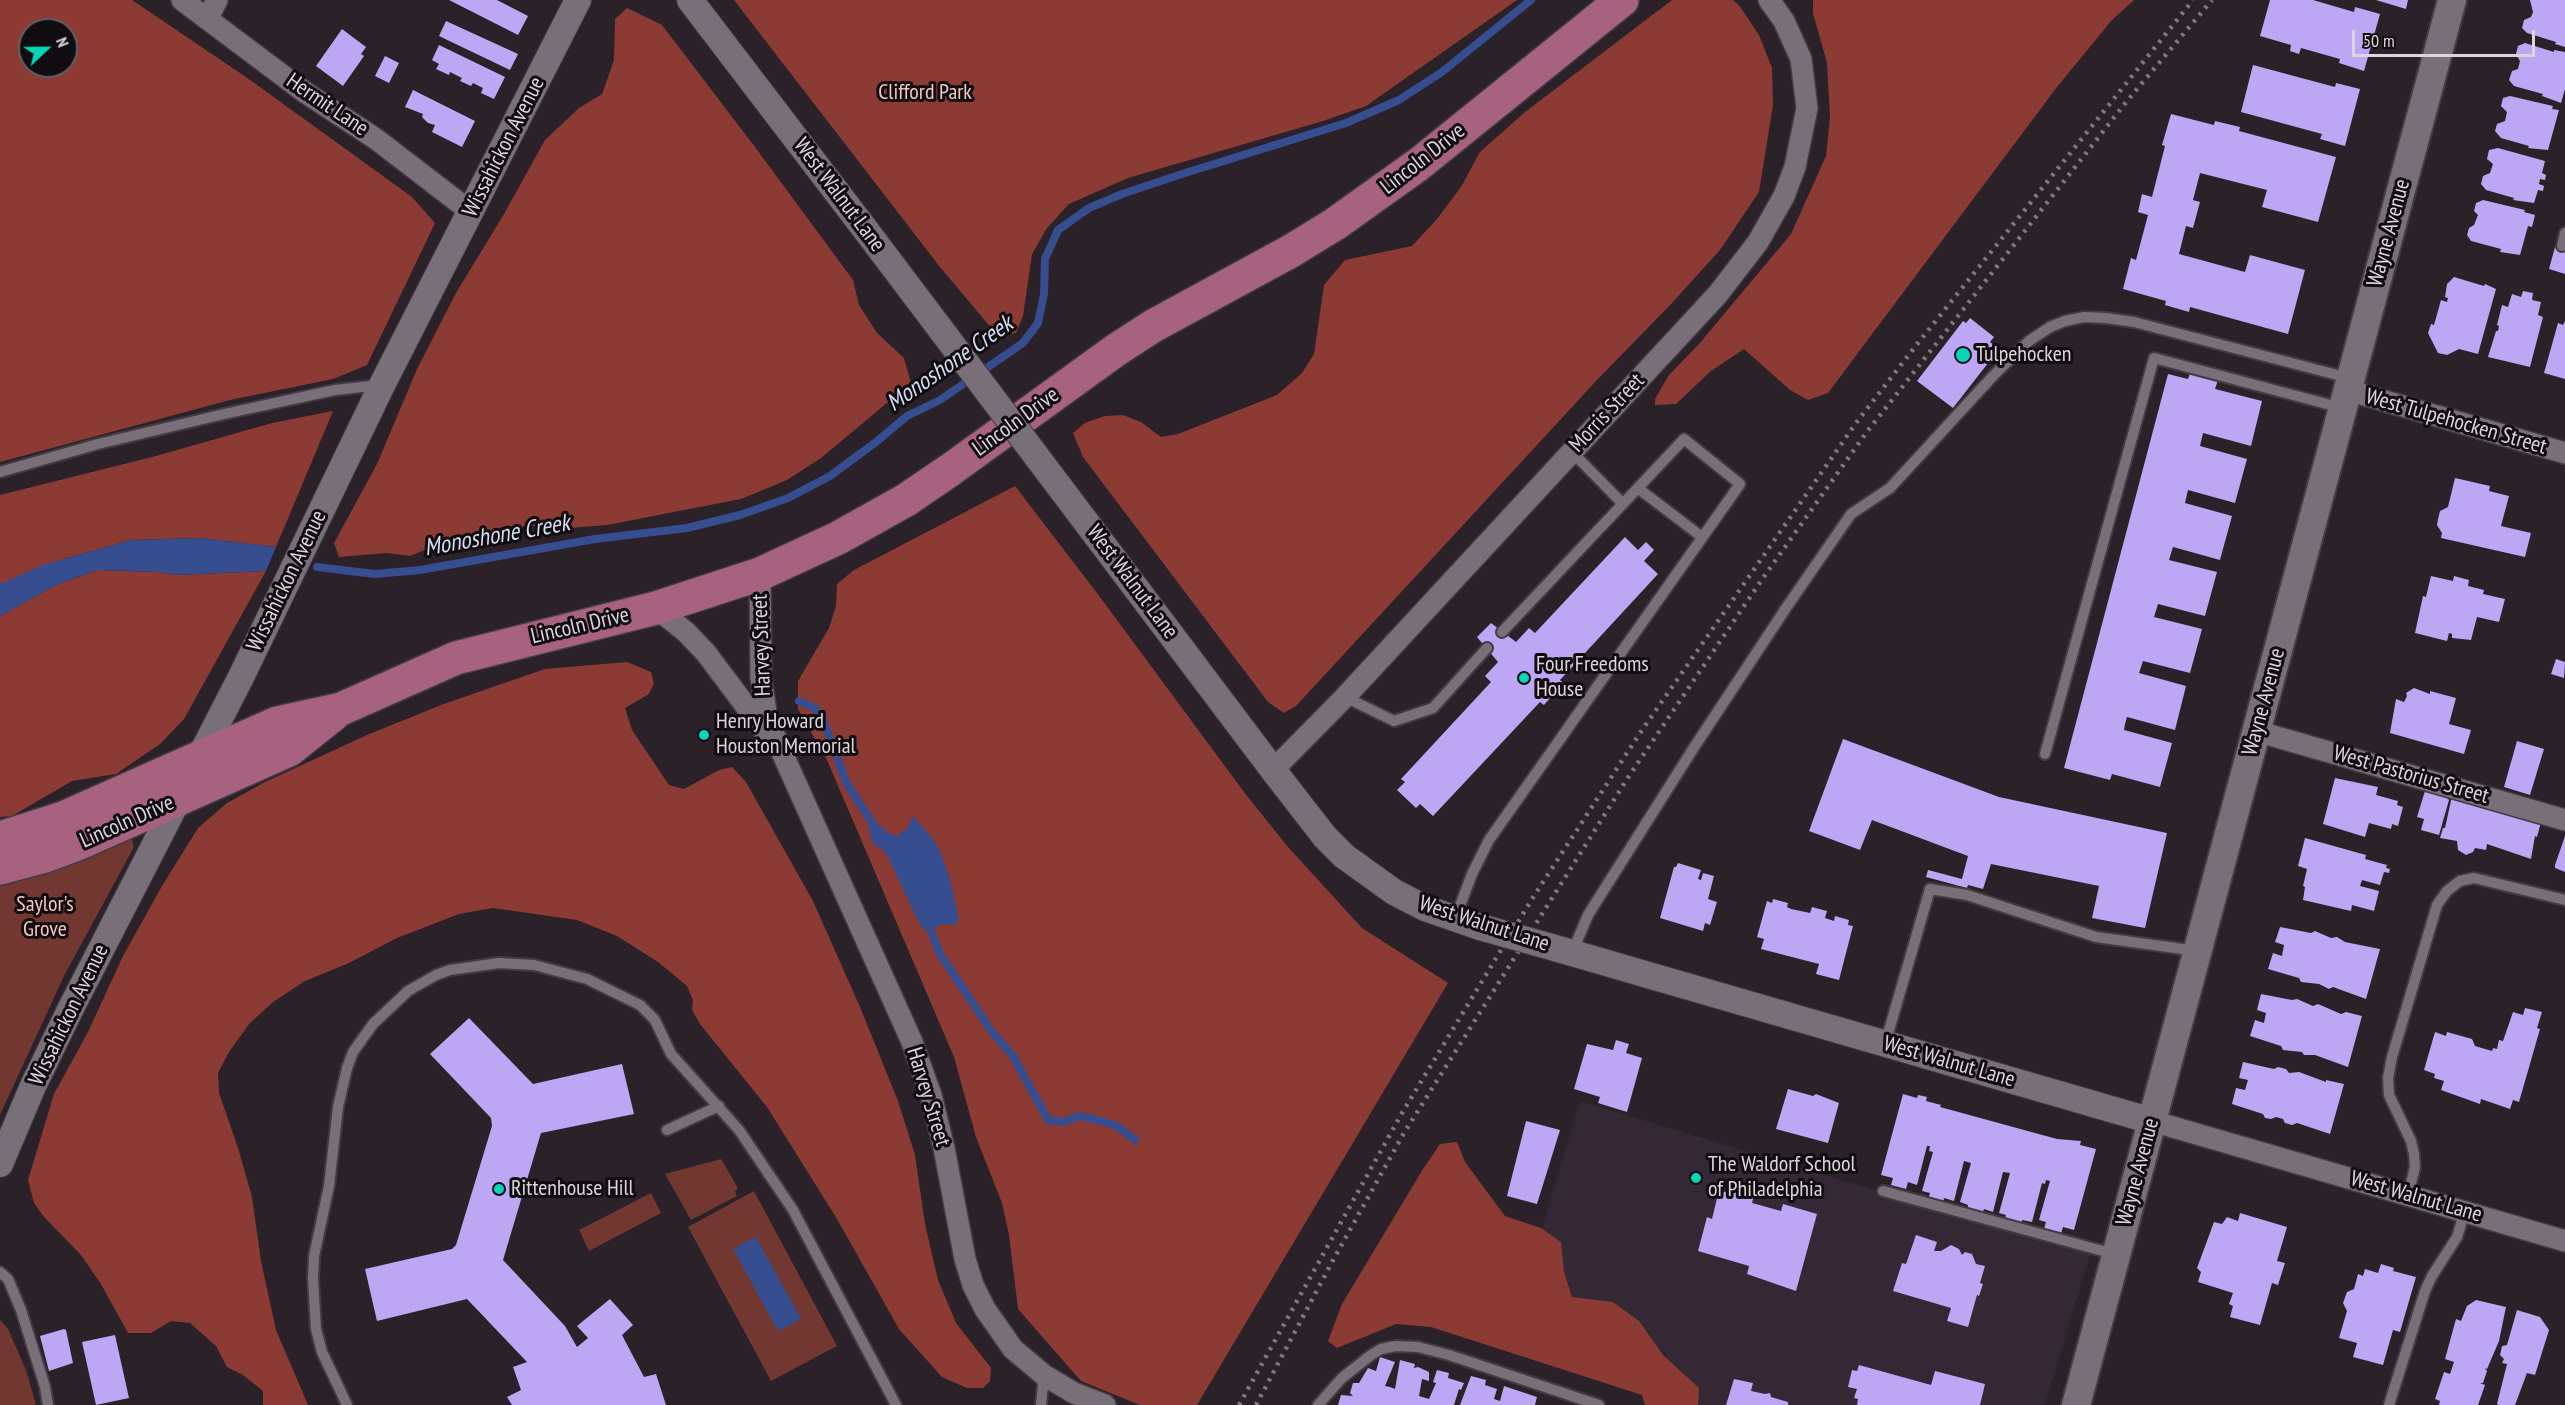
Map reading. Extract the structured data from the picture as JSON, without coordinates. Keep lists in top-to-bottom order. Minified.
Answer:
{"streets":{"main road":["Lincoln Drive","Wayne Avenue"],"street":["Hermit Lane","Wissahickon Avenue","West Walnut Lane","Morris Street","West Tulpehocken Street","Harvey Street","West Pastorius Street"]},"crossings":[["Hermit Lane","Wissahickon Avenue"],["Wissahickon Avenue","Lincoln Drive"],["Lincoln Drive","Harvey Street"],["West Walnut Lane","Wayne Avenue"],["West Walnut Lane","Morris Street"],["Wayne Avenue","West Tulpehocken Street"],["Wayne Avenue","West Pastorius Street"]],"water":["Monoshone Creek"],"parks":["Clifford Park","Saylor's Grove"],"places":["Tulpehocken","Four Freedoms House","Henry Howard Houston Memorial","The Waldorf School of Philadelphia","Rittenhouse Hill"],"scale_bar":"50 m","north":"right"}
